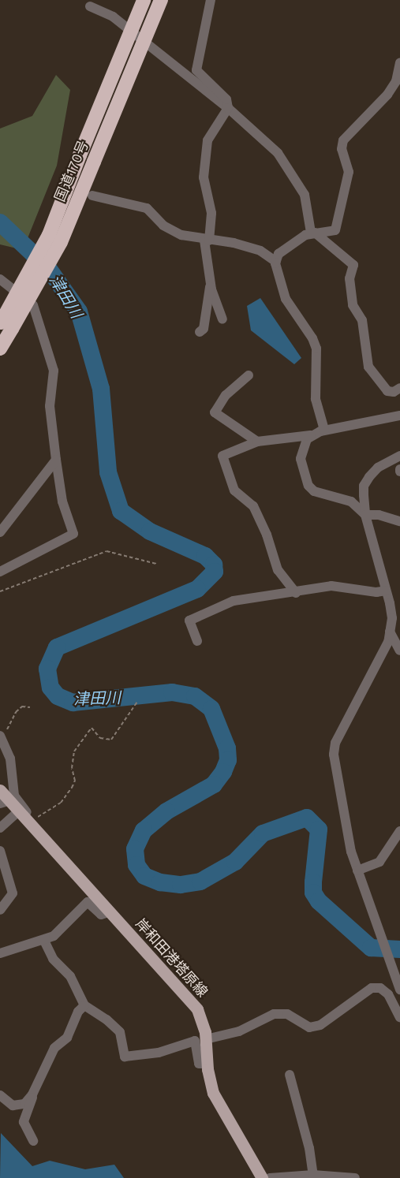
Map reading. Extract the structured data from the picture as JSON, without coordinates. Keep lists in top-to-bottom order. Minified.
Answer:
{"streets":{"highway":["国道170号"],"main road":["岸和田港塔原線"]},"water":["津田川"]}
